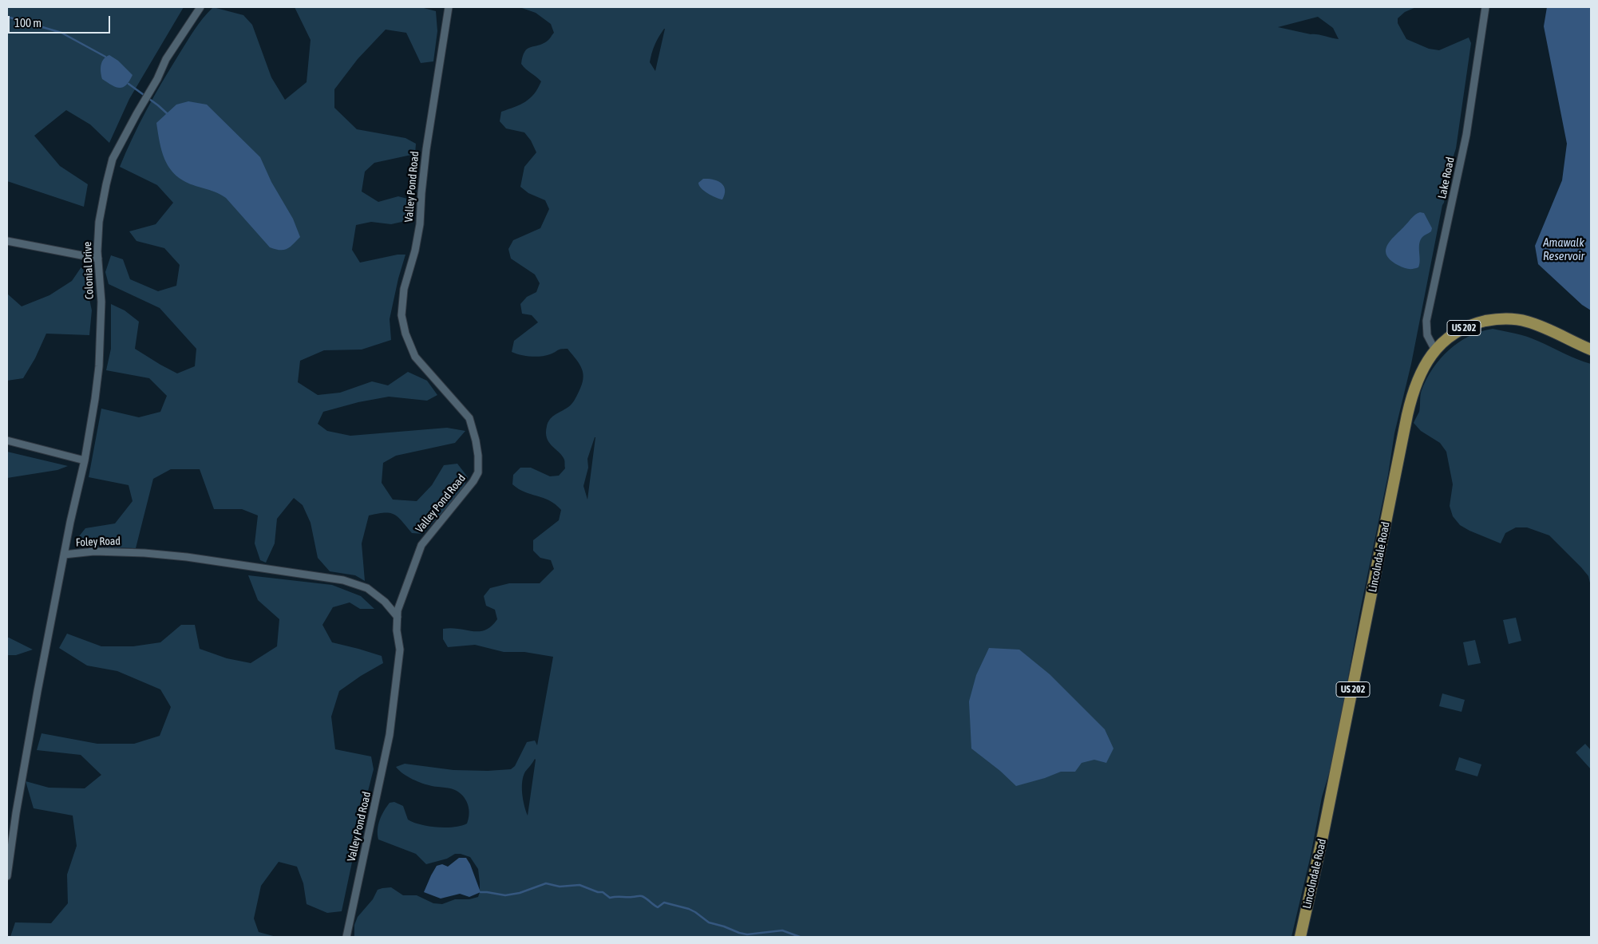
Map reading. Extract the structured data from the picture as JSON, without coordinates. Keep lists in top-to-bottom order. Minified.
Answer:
{"streets":{"main road":["US 202","Lincolndale Road"],"street":["Lake Road","Valley Pond Road","Colonial Drive","Foley Road"]},"crossings":[["Lake Road","Lincolndale Road"],["Valley Pond Road","Foley Road"],["Colonial Drive","Foley Road"]],"water":["Amawalk Reservoir"],"scale_bar":"100 m"}
